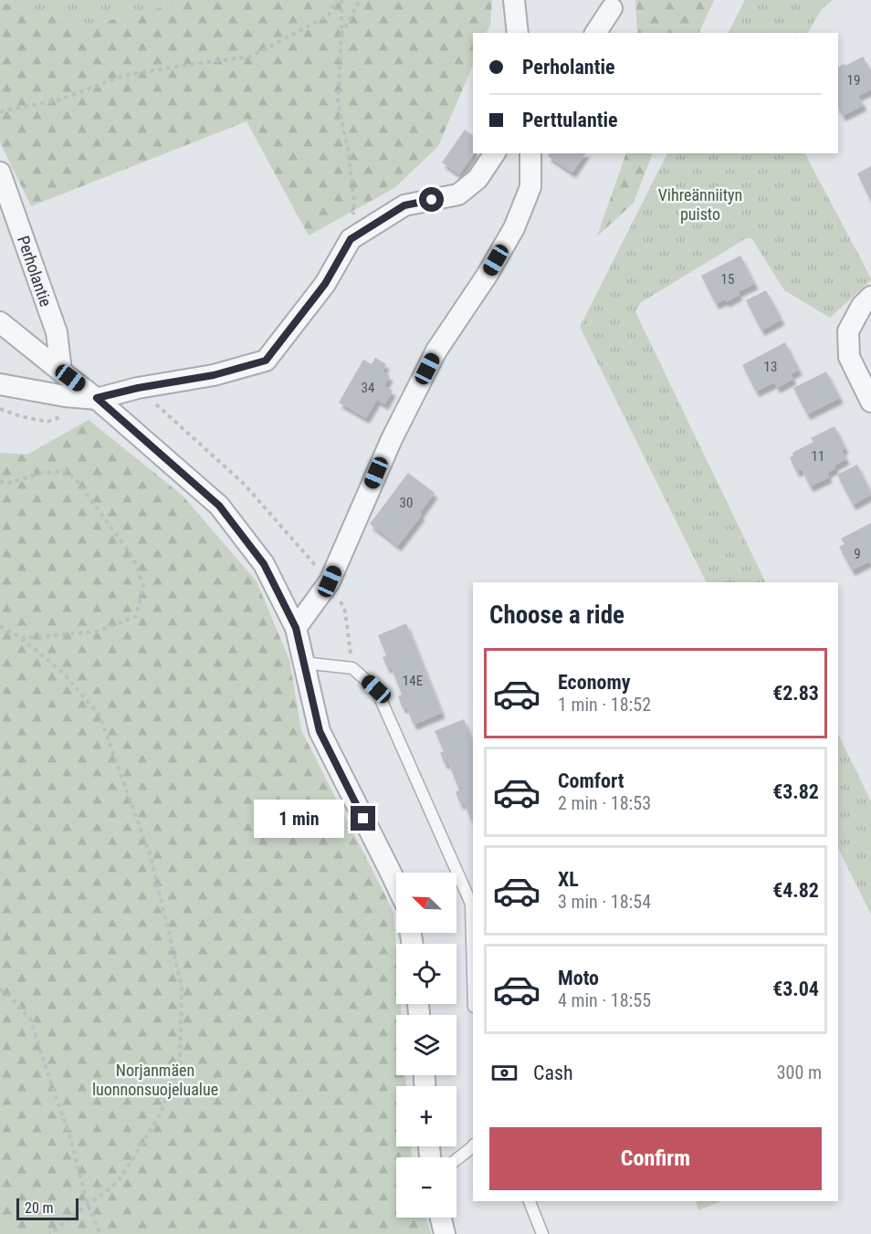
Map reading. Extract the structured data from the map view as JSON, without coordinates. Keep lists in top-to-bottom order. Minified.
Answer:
{"streets":{"street":["Perholantie"]},"parks":["Vihreänniityn puisto","Norjanmäen luonnonsuojelualue"],"house_numbers":["19","15","13","34","11","30","9","14E"],"scale_bar":"20 m","north":"top left","page":{"banner":["Perholantie","Perttulantie"],"heading":"Choose a ride","list":[{"name":"Economy","note":"1 min · 18:52","value":"€2.83"},{"name":"Comfort","note":"2 min · 18:53","value":"€3.82"},{"name":"XL","note":"3 min · 18:54","value":"€4.82"},{"name":"Moto","note":"4 min · 18:55","value":"€3.04"}],"bubble":"1 min","map_buttons":["+","−"],"pay":["Cash","300 m"],"buttons":"Confirm","scale":"20 m"}}
